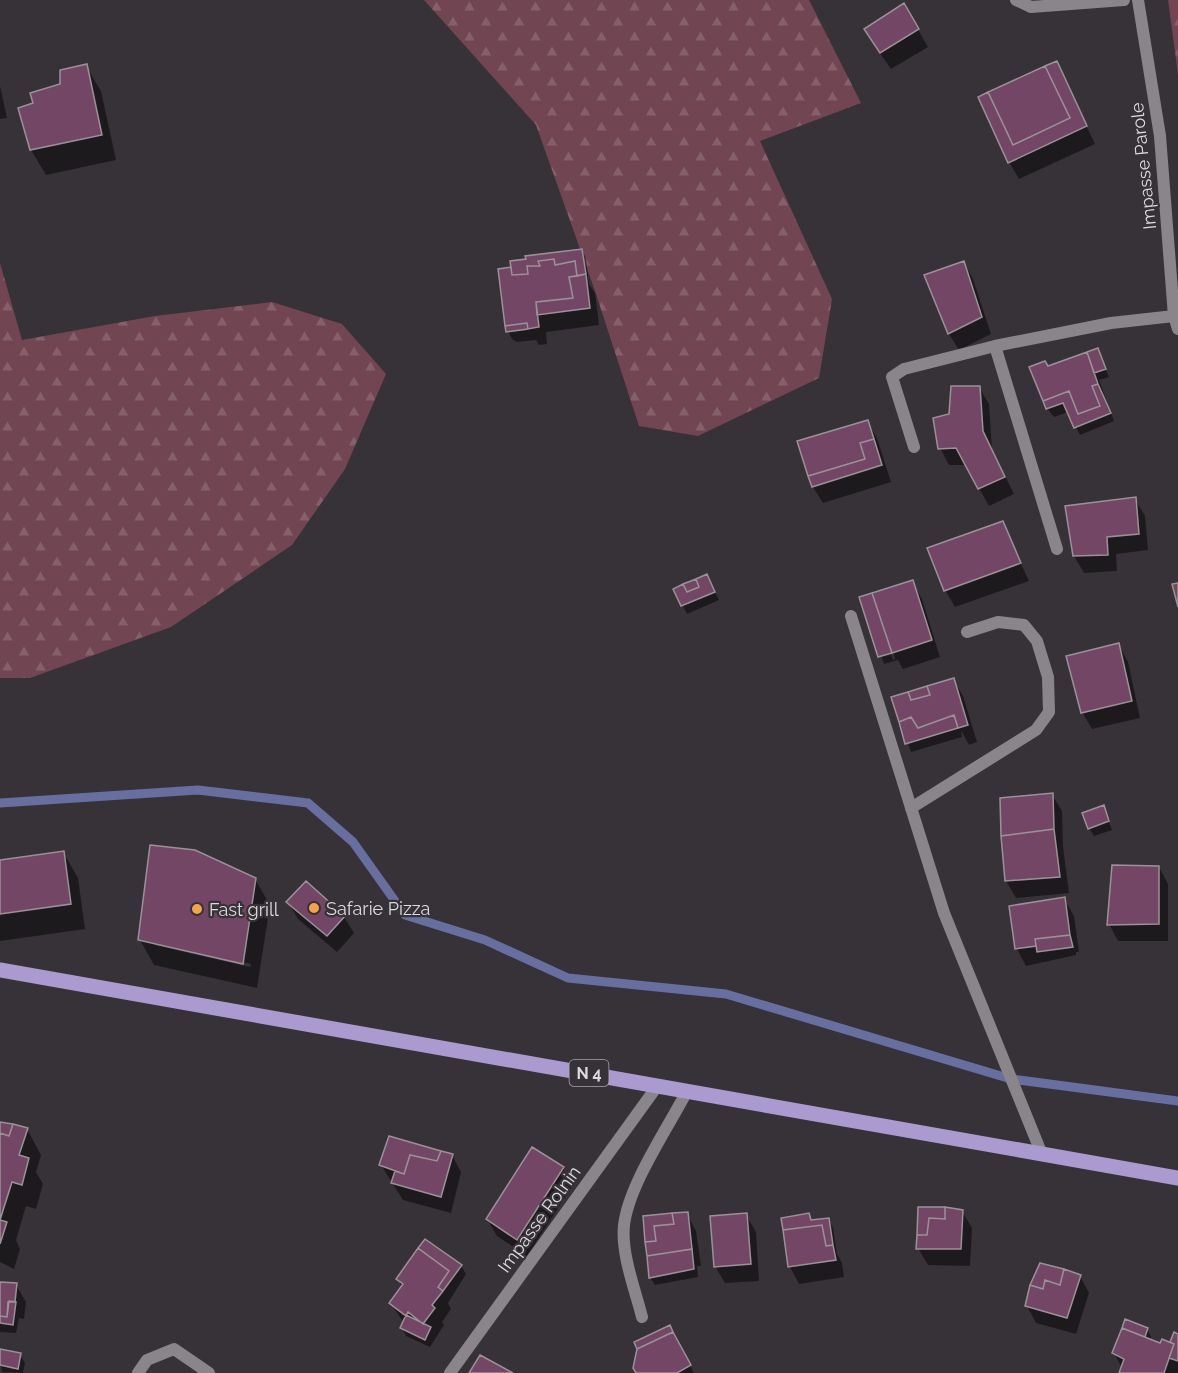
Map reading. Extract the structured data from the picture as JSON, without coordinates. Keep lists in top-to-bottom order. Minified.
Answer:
{"streets":{"main road":["N 4"],"street":["Impasse Parole","Impasse Rolnin"]},"crossings":[["N 4","Impasse Rolnin"]],"places":["Safarie Pizza","Fast grill"]}
